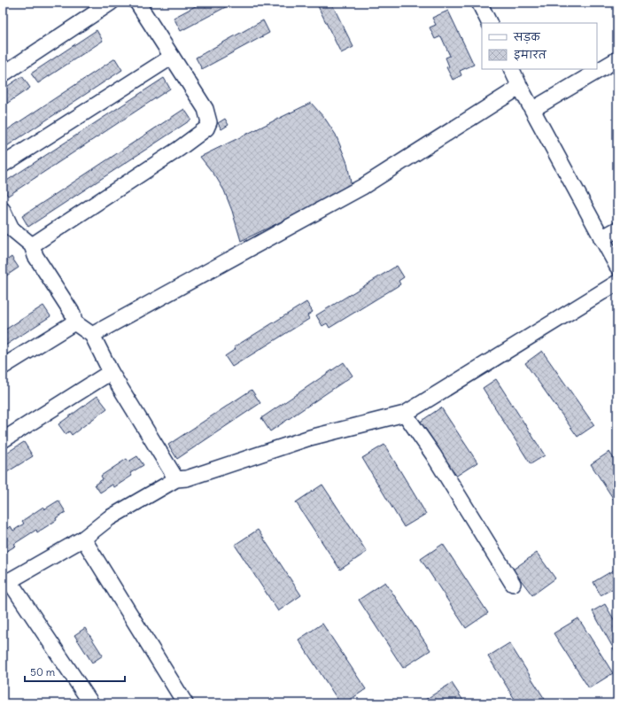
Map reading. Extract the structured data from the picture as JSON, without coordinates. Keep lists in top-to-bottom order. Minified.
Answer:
{"legend":["सड़क","इमारत"],"scale_bar":"50 m"}
